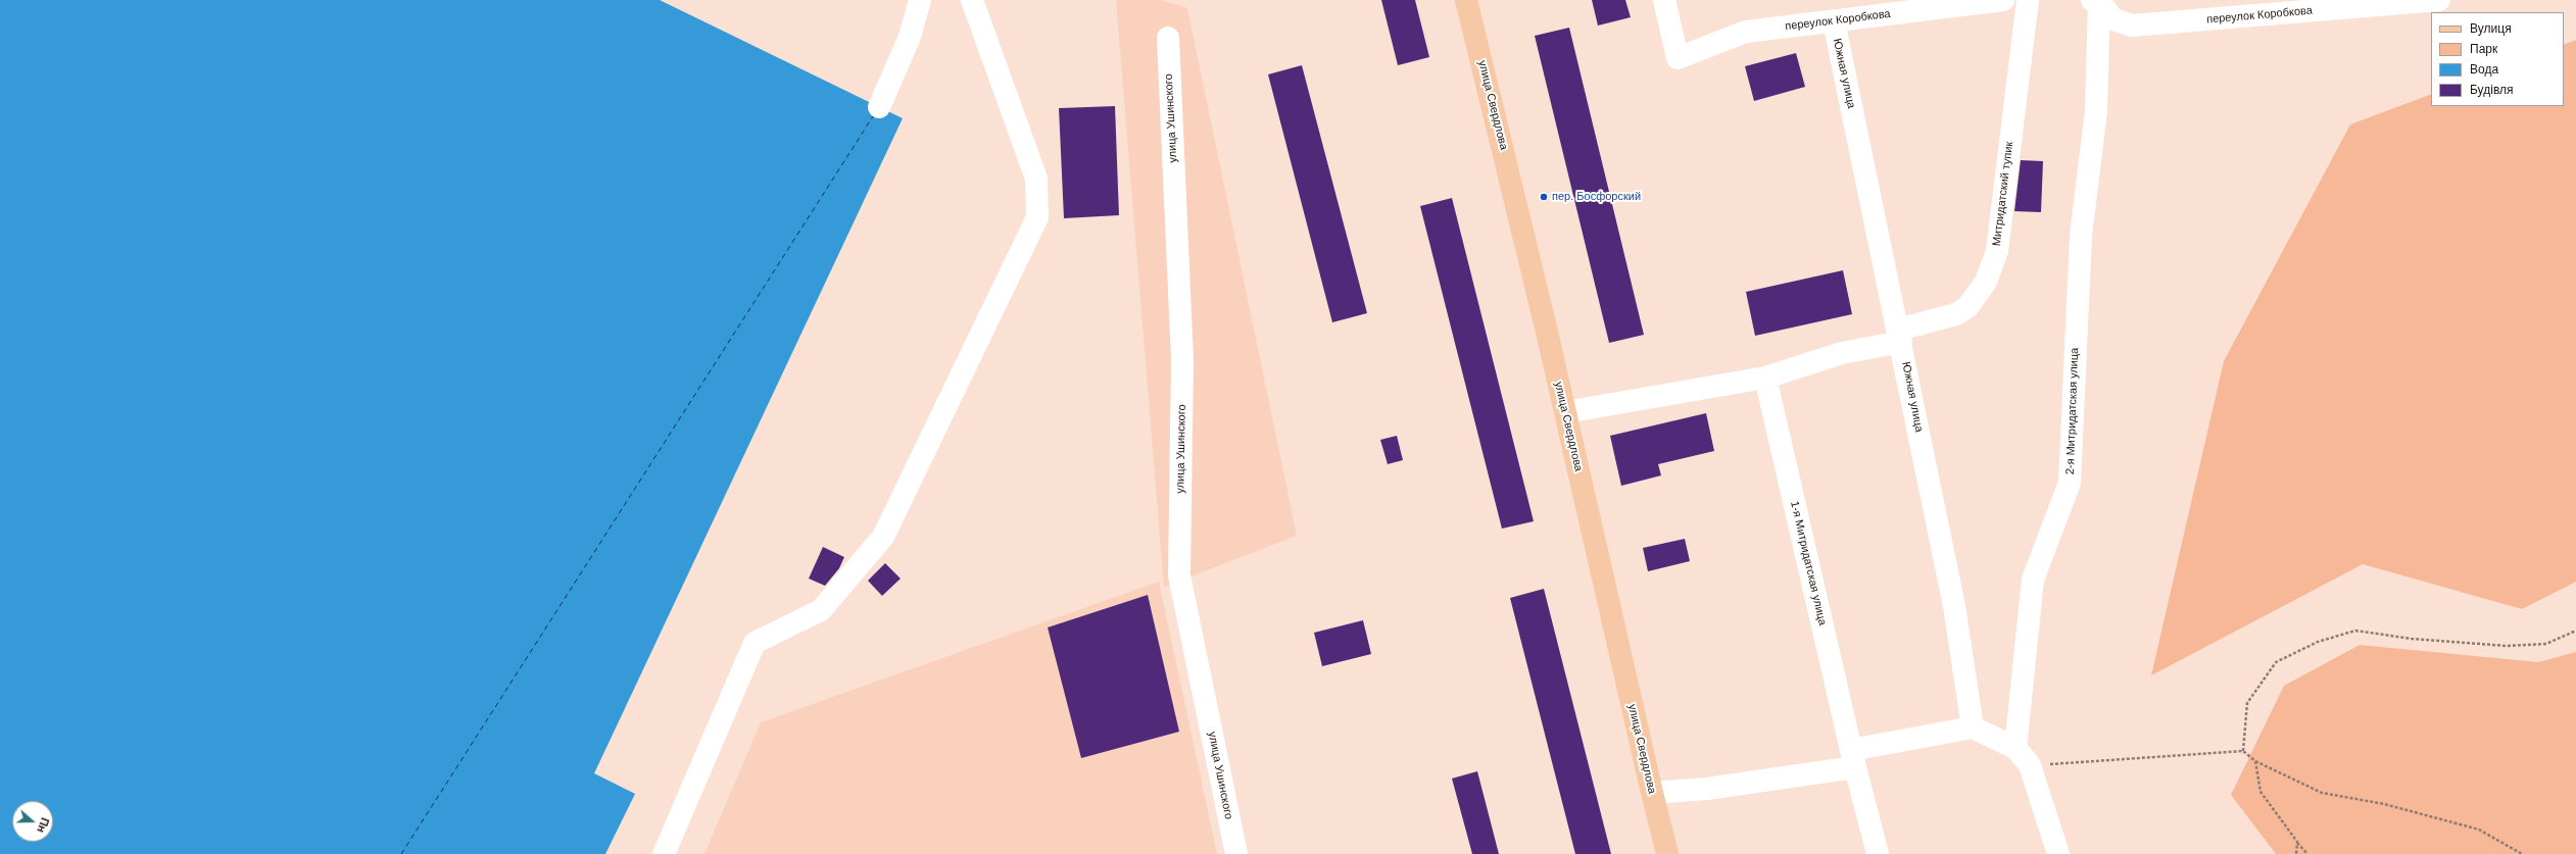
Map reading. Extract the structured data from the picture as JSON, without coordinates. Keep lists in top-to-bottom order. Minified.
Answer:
{"streets":{"main road":["улица Свердлова"],"street":["переулок Коробкова","Южная улица","улица Ушинского","Митридатский тупик","2-я Митридатская улица","1-я Митридатская улица"]},"crossings":[["переулок Коробкова","Южная улица"],["переулок Коробкова","2-я Митридатская улица"],["Южная улица","Митридатский тупик"],["улица Свердлова","Митридатский тупик"],["Митридатский тупик","1-я Митридатская улица"]],"places":["пер. Босфорский"],"legend":["Вулиця","Парк","Вода","Будівля"],"north":"right"}
